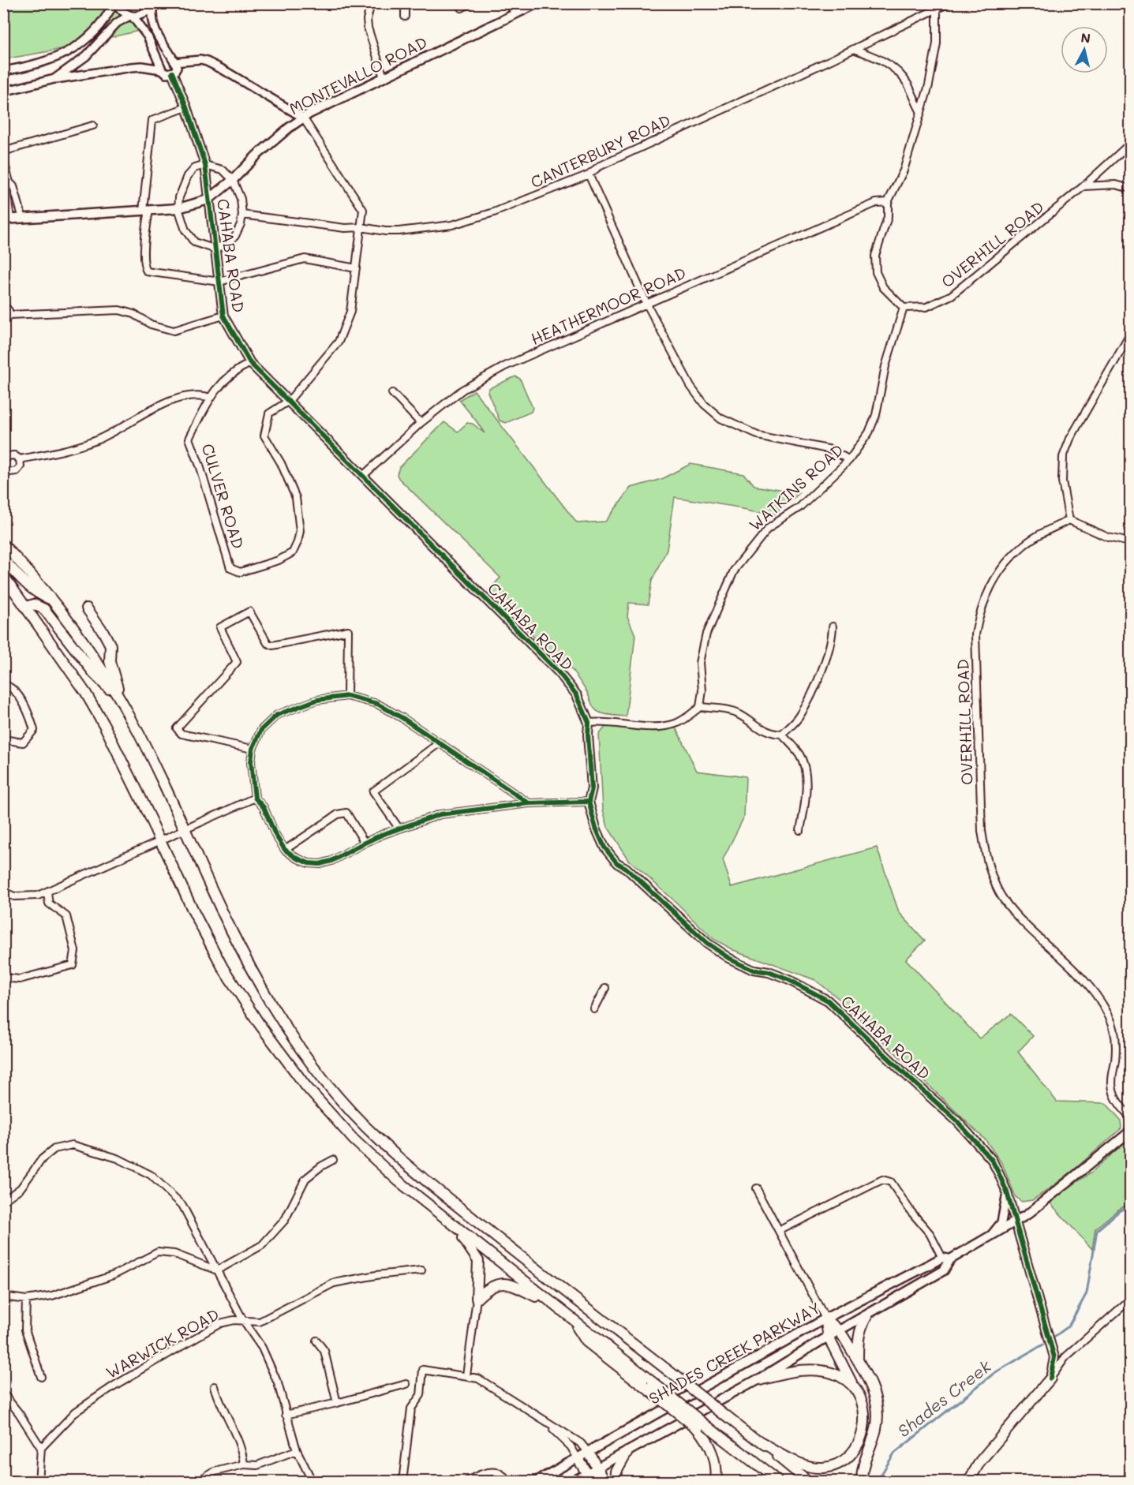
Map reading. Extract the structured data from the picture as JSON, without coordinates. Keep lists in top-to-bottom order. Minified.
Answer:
{"streets":{"main road":["MONTEVALLO ROAD","SHADES CREEK PARKWAY"],"street":["CANTERBURY ROAD","OVERHILL ROAD","CAHABA ROAD","HEATHERMOOR ROAD","WATKINS ROAD","CULVER ROAD","WARWICK ROAD"]},"crossings":[["MONTEVALLO ROAD","CAHABA ROAD"],["MONTEVALLO ROAD","CULVER ROAD"],["CANTERBURY ROAD","CULVER ROAD"],["OVERHILL ROAD","WATKINS ROAD"],["CAHABA ROAD","HEATHERMOOR ROAD"],["CAHABA ROAD","CULVER ROAD"],["CAHABA ROAD","SHADES CREEK PARKWAY"]],"water":["Shades Creek"],"north":"top"}
